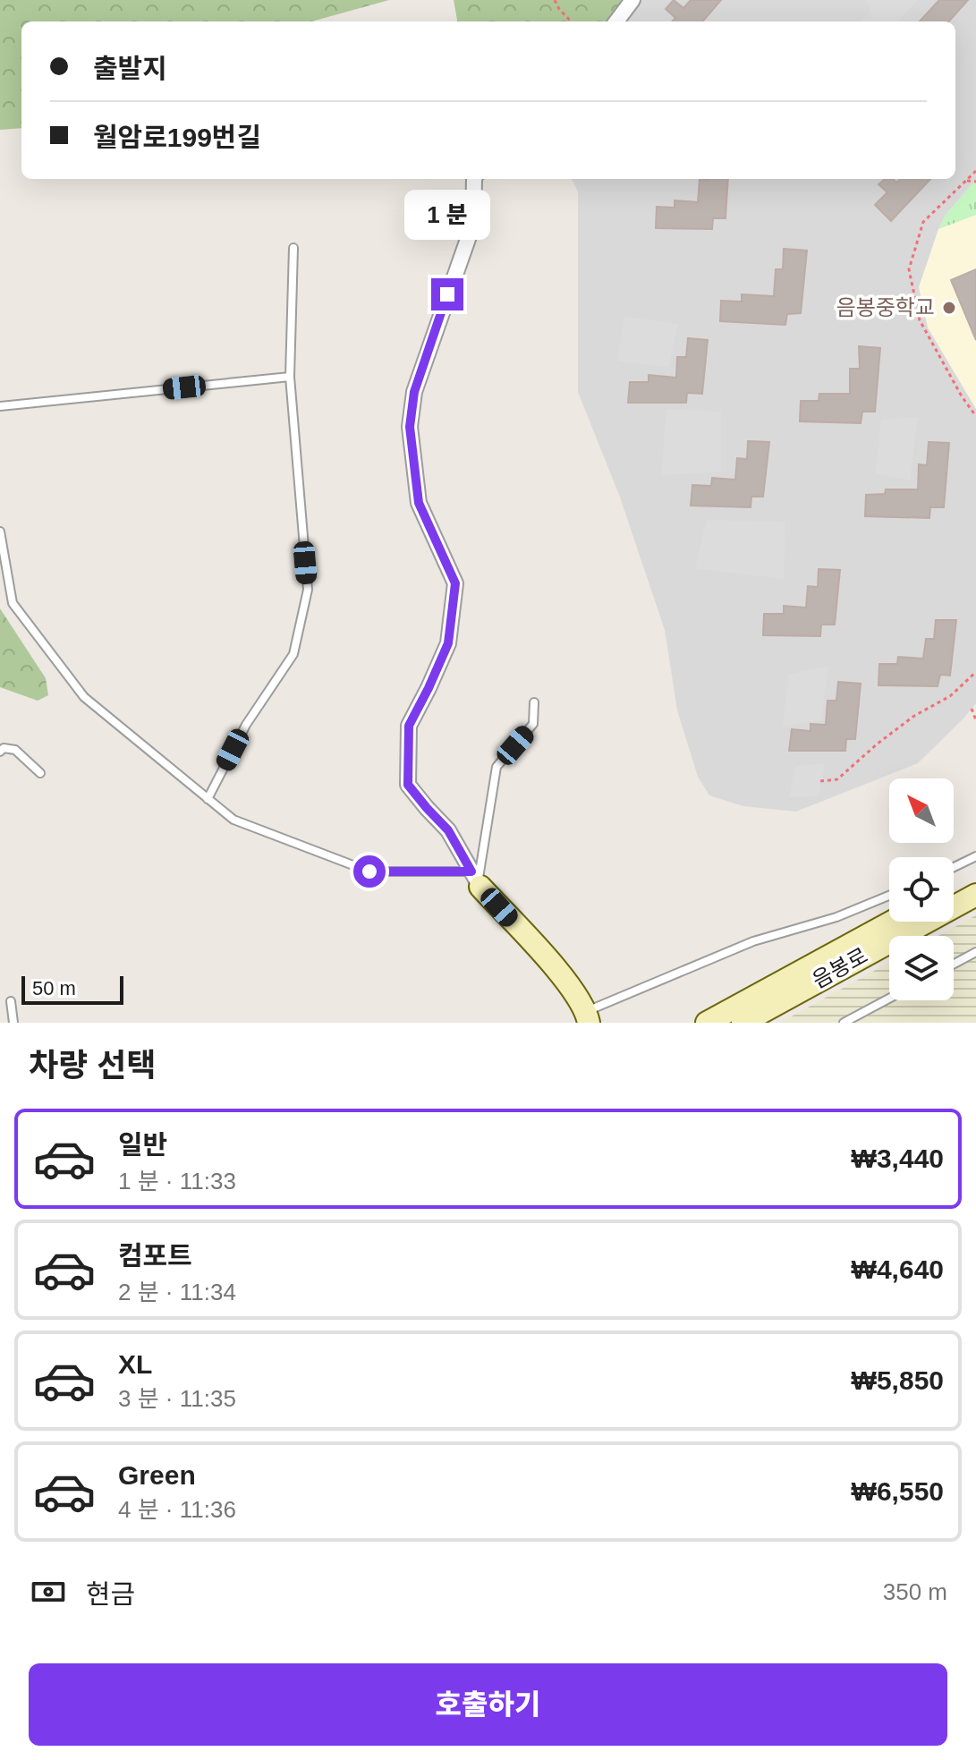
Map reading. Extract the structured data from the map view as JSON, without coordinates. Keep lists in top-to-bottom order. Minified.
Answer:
{"streets":{"main road":["음봉로"]},"places":["음봉중학교"],"scale_bar":"50 m","north":"top left","page":{"banner":["출발지","월암로199번길"],"bubble":"1 분","scale":"50 m","heading":"차량 선택","list":[{"name":"일반","note":"1 분 · 11:33","value":"₩3,440"},{"name":"컴포트","note":"2 분 · 11:34","value":"₩4,640"},{"name":"XL","note":"3 분 · 11:35","value":"₩5,850"},{"name":"Green","note":"4 분 · 11:36","value":"₩6,550"}],"pay":["현금","350 m"],"buttons":"호출하기"}}
